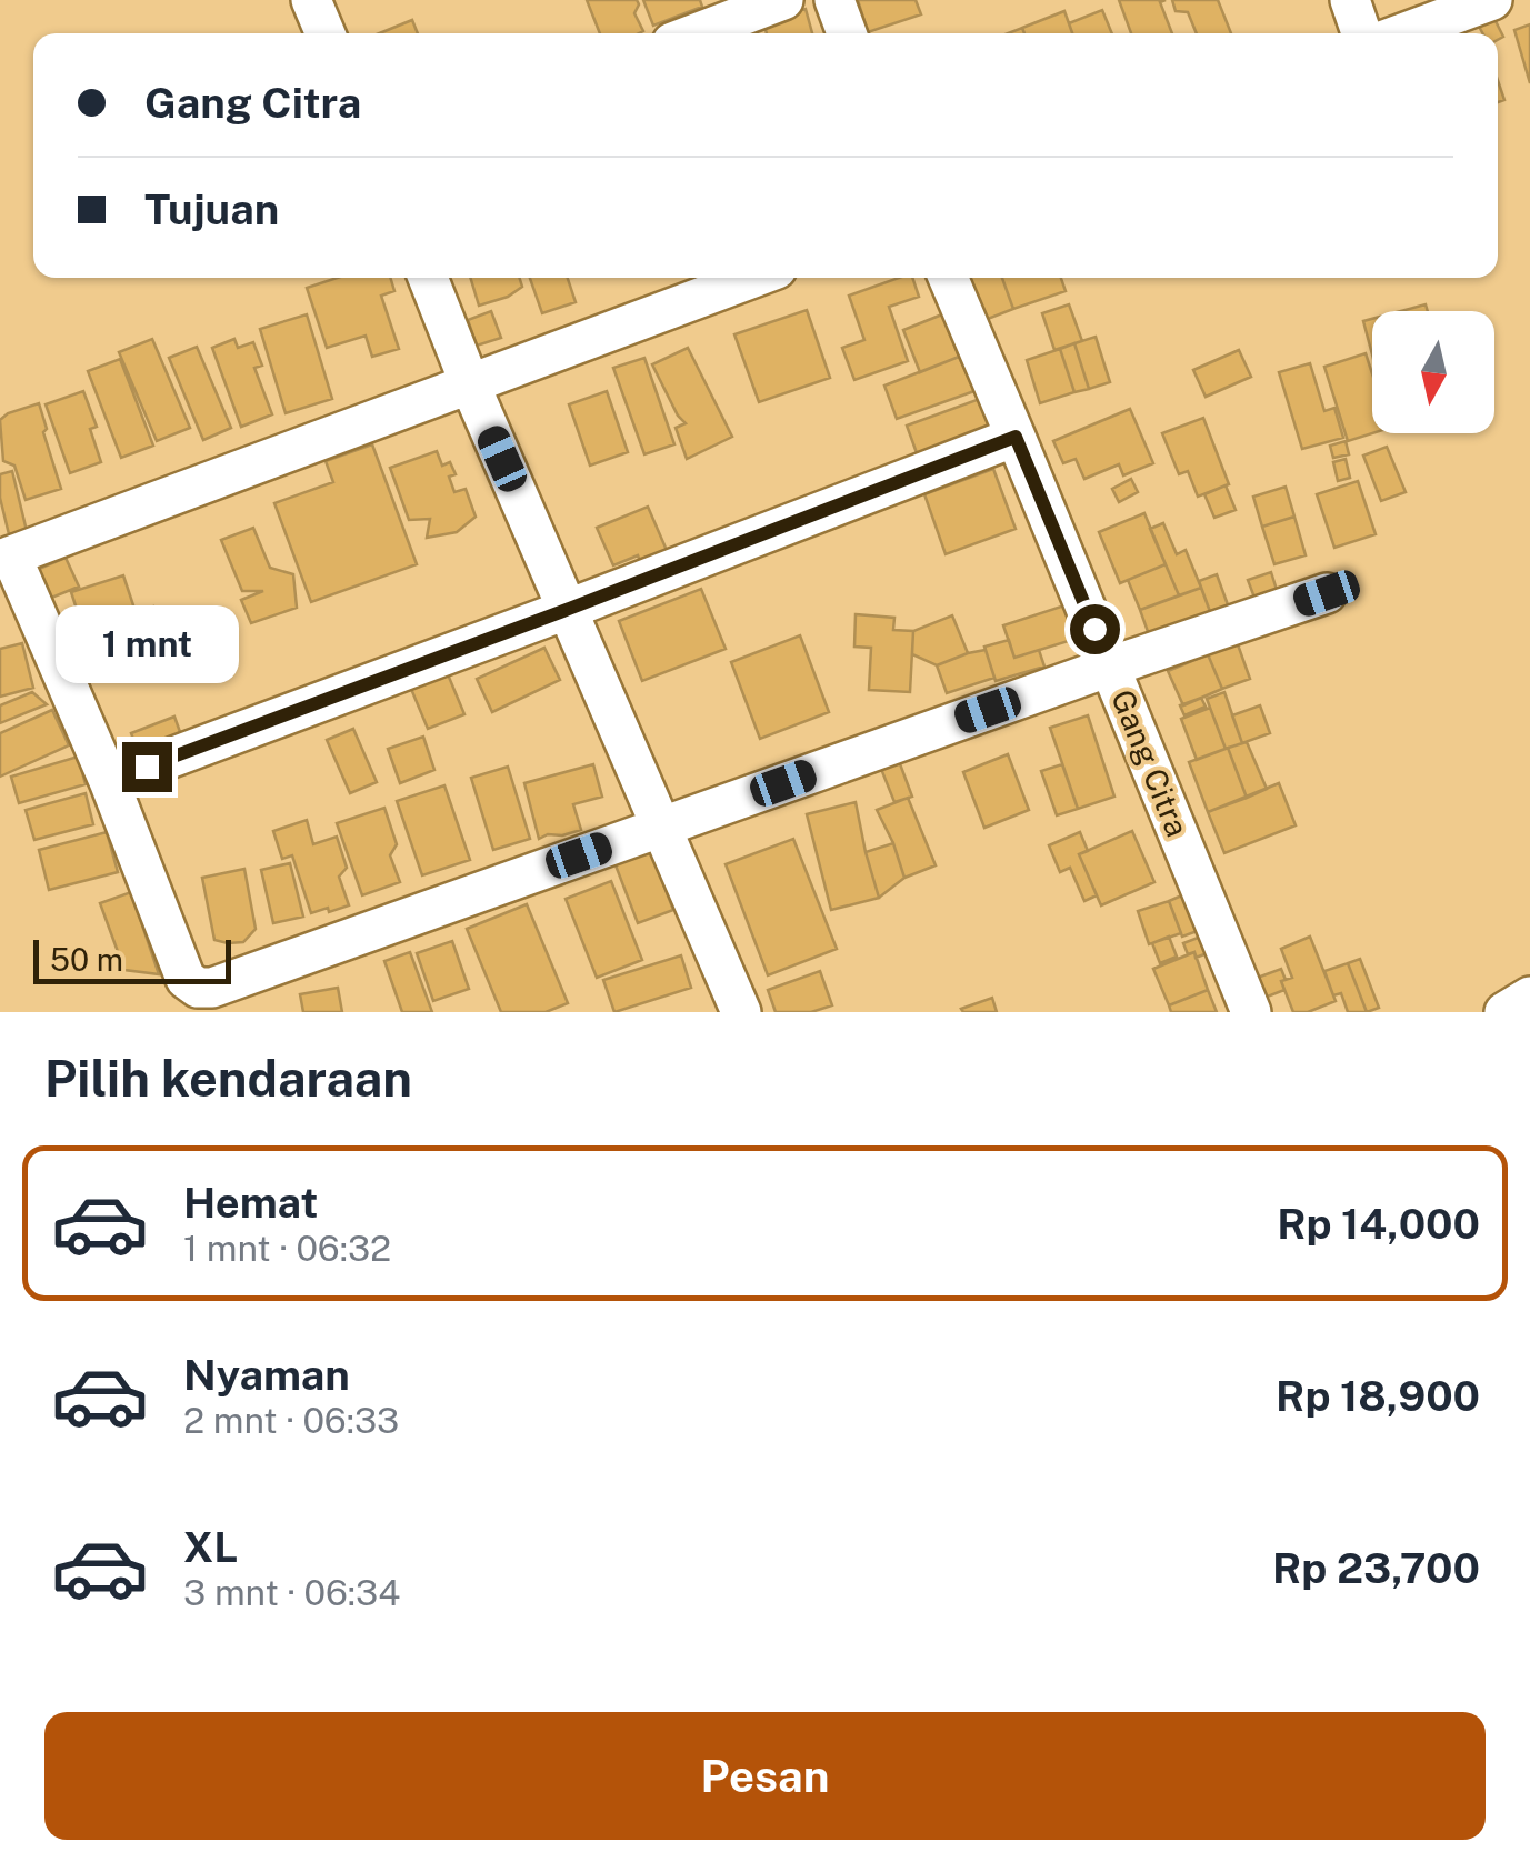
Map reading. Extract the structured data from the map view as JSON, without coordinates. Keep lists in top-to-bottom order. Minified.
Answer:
{"streets":{"street":["Gang Citra"]},"scale_bar":"50 m","north":"bottom","page":{"banner":["Gang Citra","Tujuan"],"bubble":"1 mnt","scale":"50 m","heading":"Pilih kendaraan","list":[{"name":"Hemat","note":"1 mnt · 06:32","value":"Rp 14,000"},{"name":"Nyaman","note":"2 mnt · 06:33","value":"Rp 18,900"},{"name":"XL","note":"3 mnt · 06:34","value":"Rp 23,700"}],"buttons":"Pesan"}}
